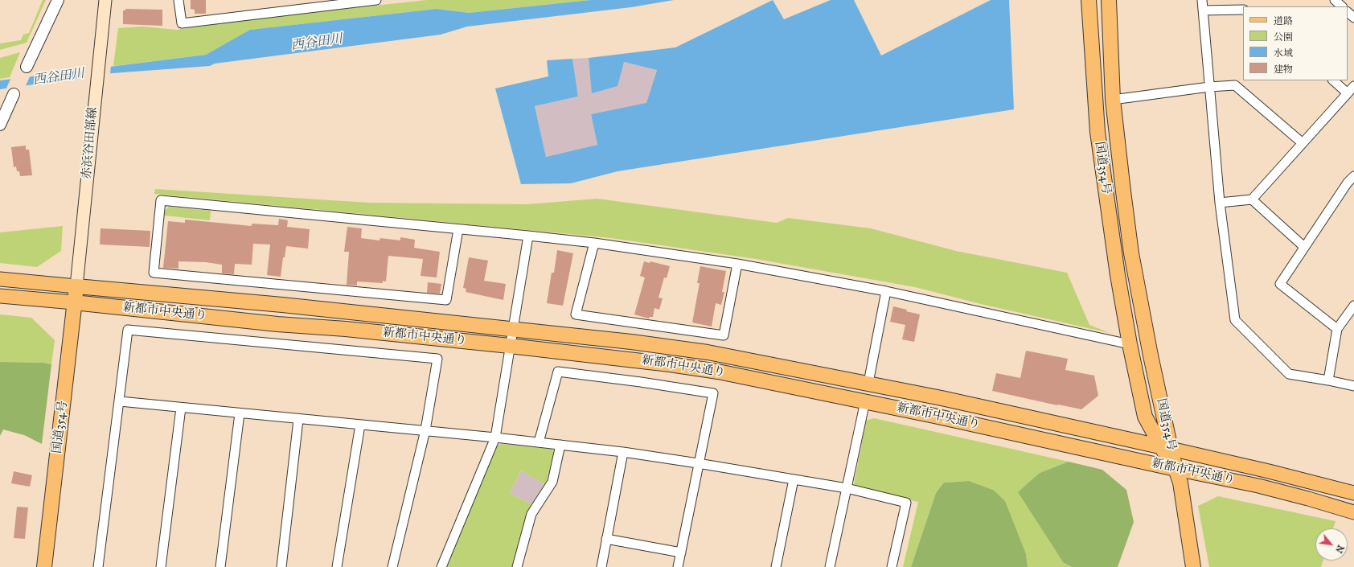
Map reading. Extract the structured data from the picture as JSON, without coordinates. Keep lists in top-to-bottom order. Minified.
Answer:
{"streets":{"highway":["国道354号","新都市中央通り"],"main road":["赤浜谷田部線"]},"crossings":[["赤浜谷田部線","国道354号"],["赤浜谷田部線","新都市中央通り"],["国道354号","新都市中央通り"]],"water":["西谷田川"],"legend":["道路","公園","水域","建物"],"north":"bottom right"}
